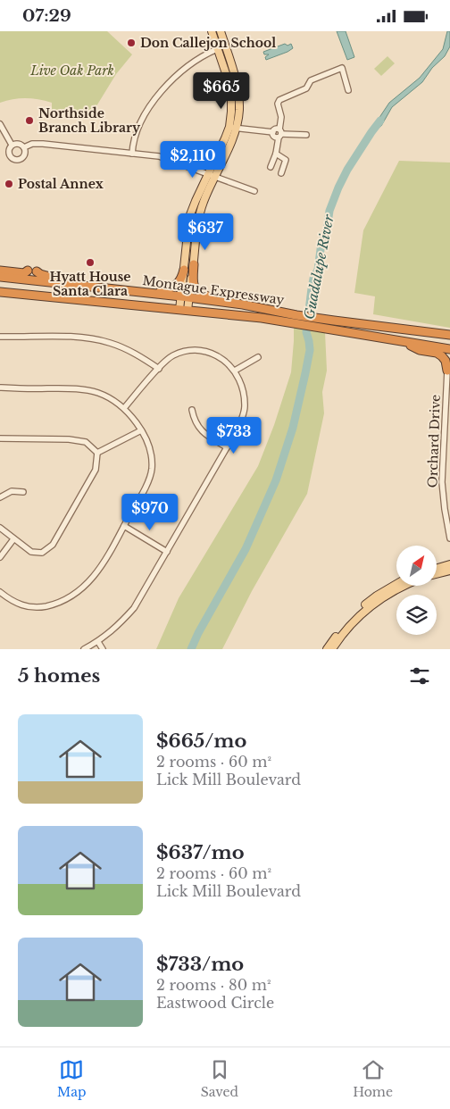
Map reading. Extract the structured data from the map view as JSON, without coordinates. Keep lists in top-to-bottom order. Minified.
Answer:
{"streets":{"highway":["Montague Expressway"],"street":["Orchard Drive"]},"water":["Guadalupe River"],"parks":["Live Oak Park"],"places":["Don Callejon School","Northside Branch Library","Postal Annex","Hyatt House Santa Clara"],"north":"top right","page":{"status":"07:29","price":["$665","$2,110","$637","$733","$970"],"heading":"5 homes","list":[{"name":"$665/mo","note":"2 rooms · 60 m² · Lick Mill Boulevard"},{"name":"$637/mo","note":"2 rooms · 60 m² · Lick Mill Boulevard"},{"name":"$733/mo","note":"2 rooms · 80 m² · Eastwood Circle"}],"tabs":["Map","Saved","Home"]}}
